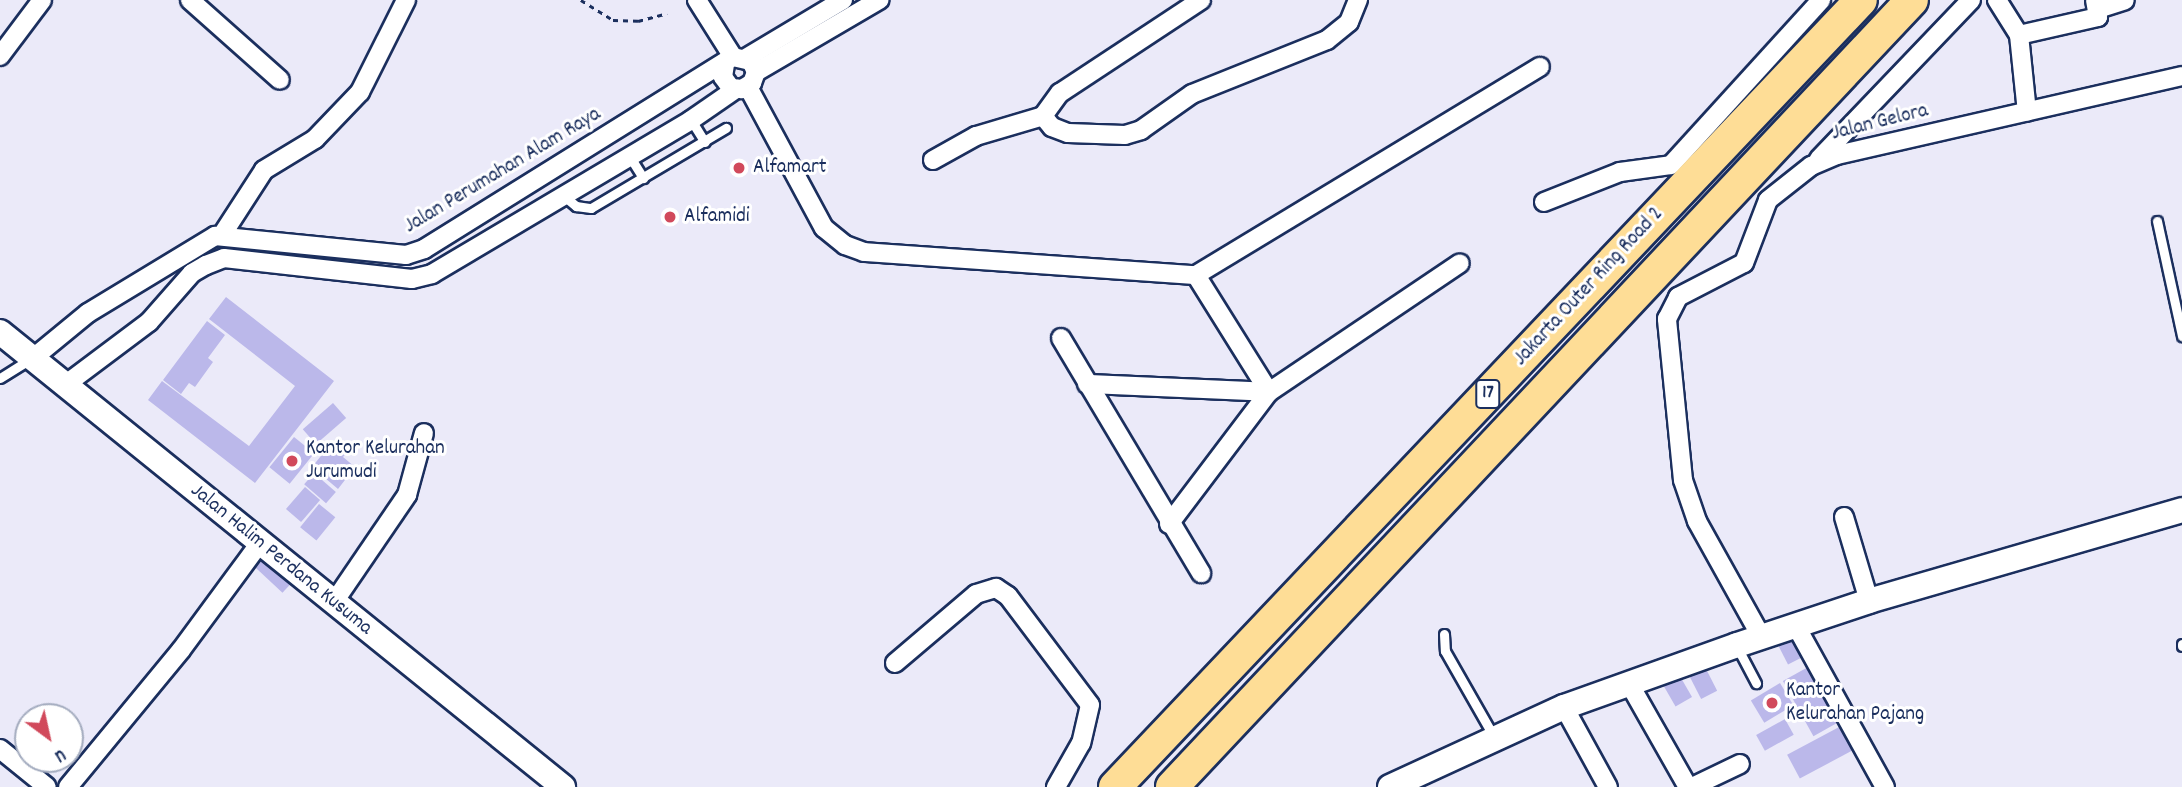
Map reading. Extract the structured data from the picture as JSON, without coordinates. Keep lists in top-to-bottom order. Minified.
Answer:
{"streets":{"highway":["Jakarta Outer Ring Road 2","17"],"street":["Jalan Gelora","Jalan Perumahan Alam Raya","Jalan Halim Perdana Kusuma"]},"crossings":[["Jalan Perumahan Alam Raya","Jalan Halim Perdana Kusuma"]],"places":["Alfamart","Alfamidi","Kantor Kelurahan Jurumudi","Kantor Kelurahan Pajang"],"north":"bottom right"}
